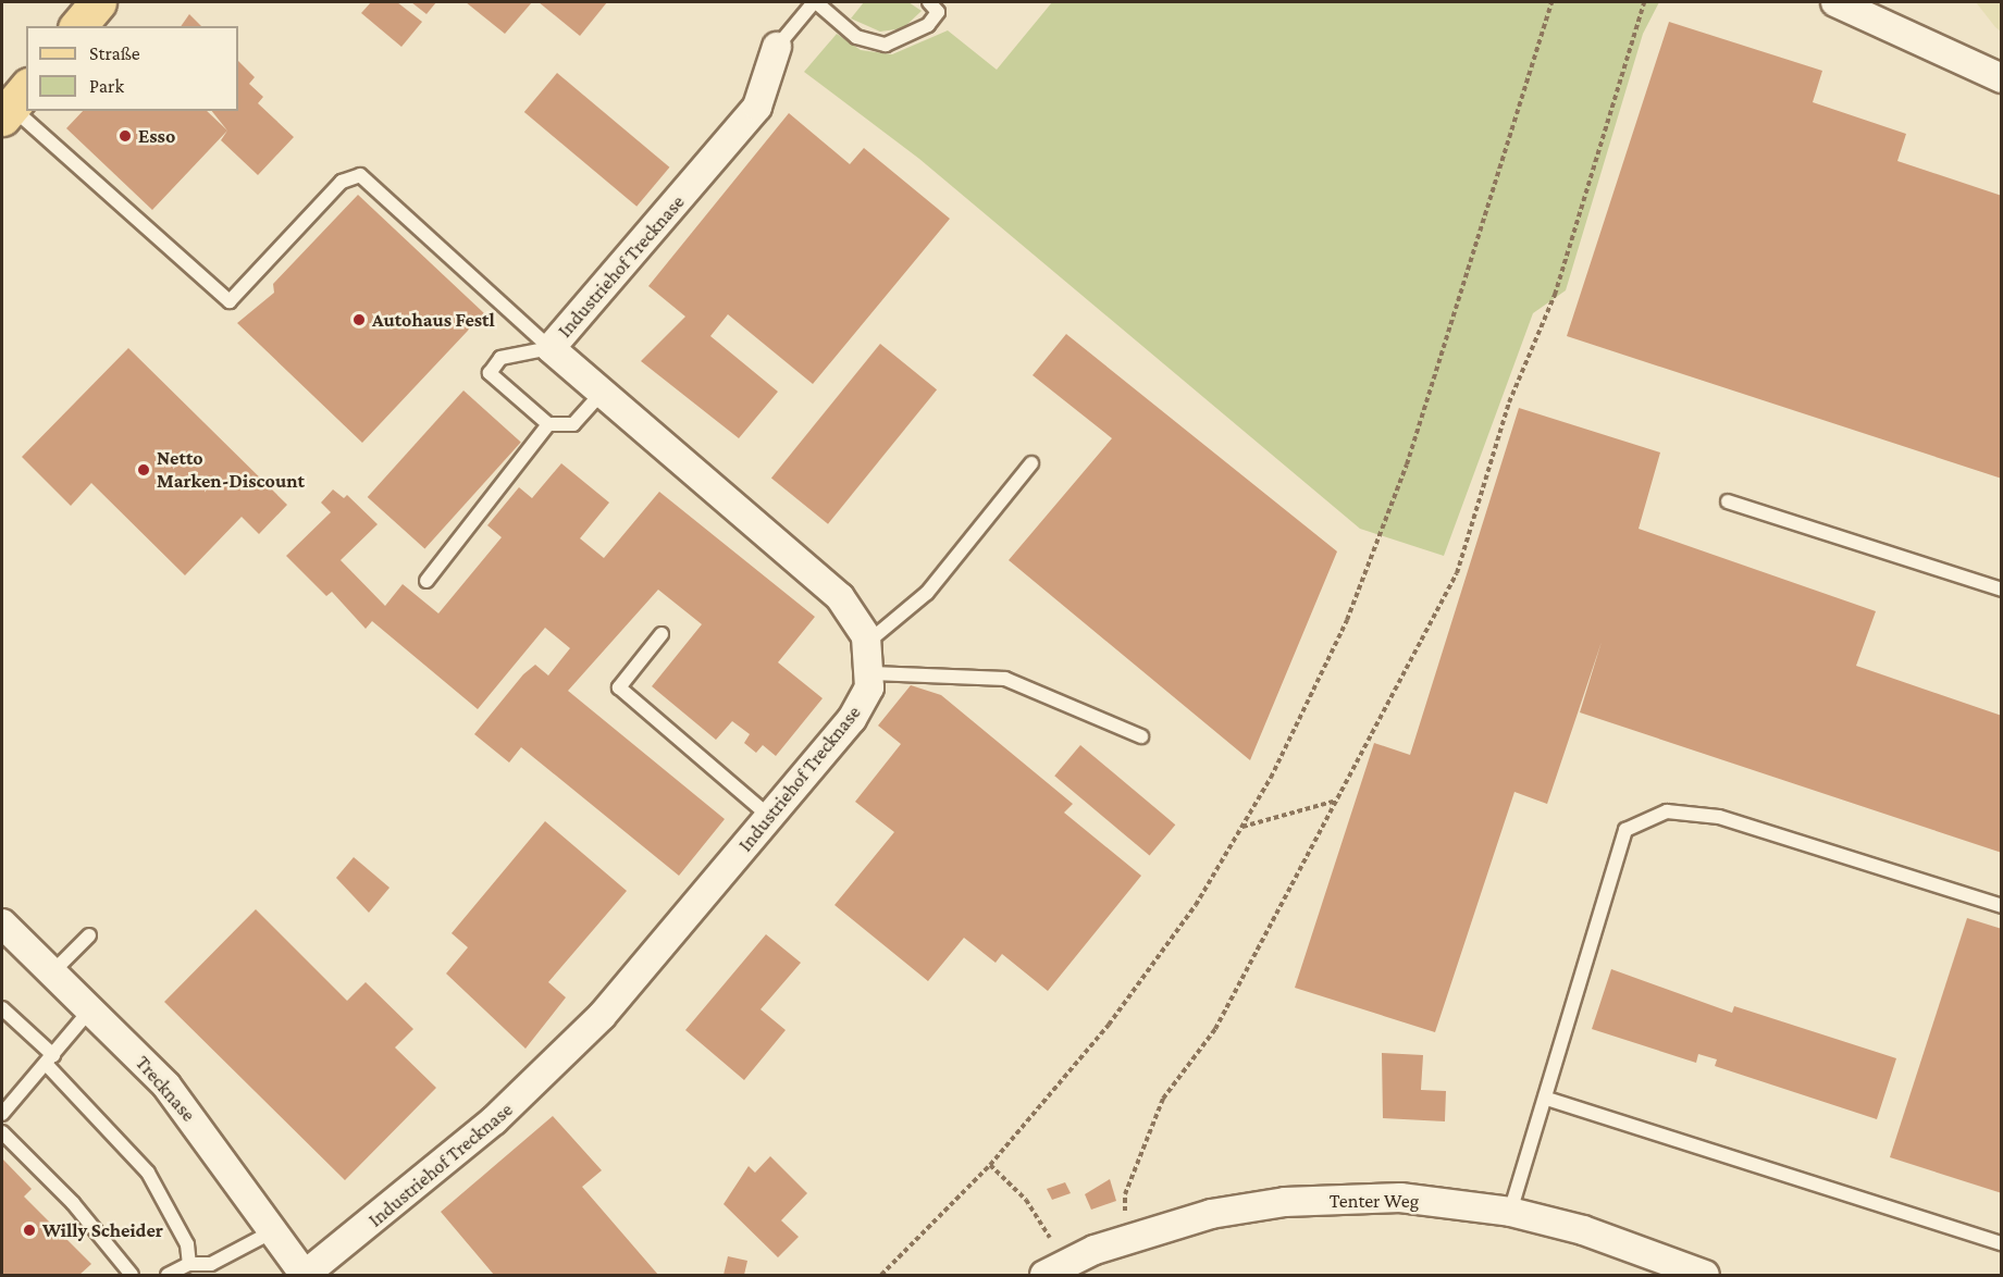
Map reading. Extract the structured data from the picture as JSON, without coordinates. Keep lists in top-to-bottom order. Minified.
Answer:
{"streets":{"street":["Industriehof Trecknase","Trecknase","Tenter Weg"]},"crossings":[["Industriehof Trecknase","Trecknase"]],"places":["Esso","Autohaus Festl","Netto Marken-Discount","Willy Scheider"],"legend":["Straße","Park"]}
